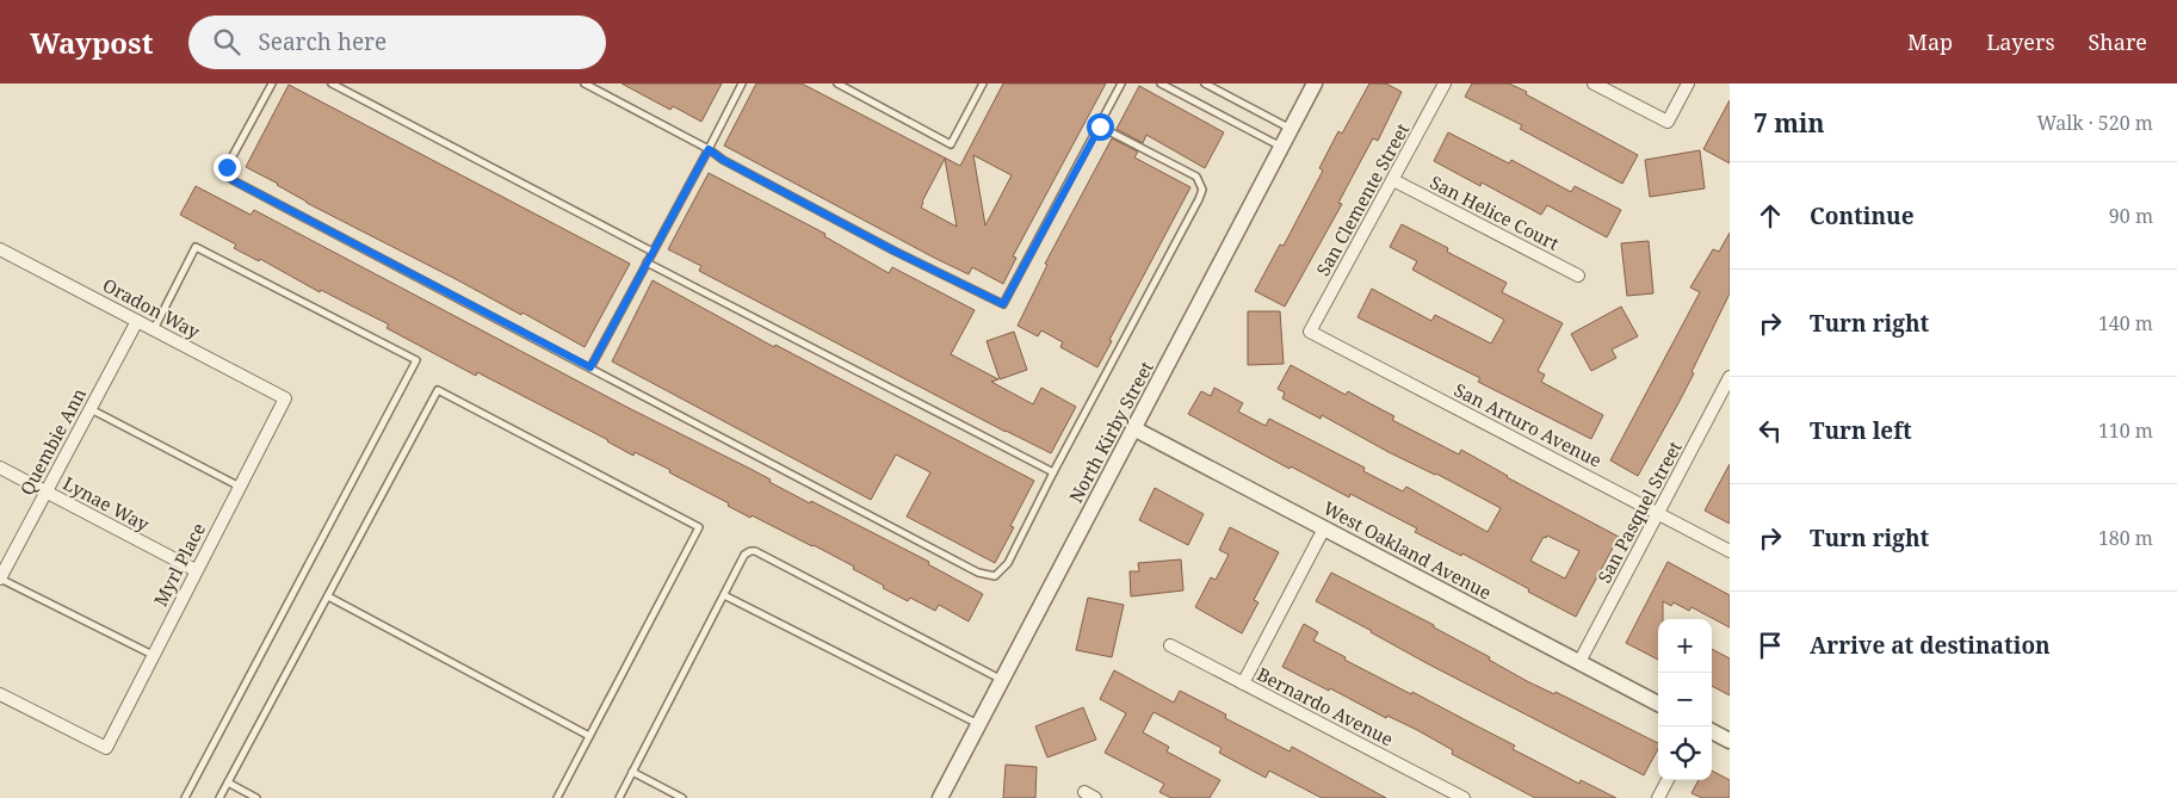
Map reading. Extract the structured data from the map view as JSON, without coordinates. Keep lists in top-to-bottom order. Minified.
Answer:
{"streets":{"street":["San Clemente Street","San Helice Court","Oradon Way","San Arturo Avenue","North Kirby Street","Quembie Ann","Lynae Way","San Pasquel Street","West Oakland Avenue","Myrl Place","Bernardo Avenue"]},"crossings":[["San Clemente Street","San Helice Court"],["San Clemente Street","San Arturo Avenue"],["Oradon Way","Quembie Ann"],["Oradon Way","Myrl Place"],["San Arturo Avenue","San Pasquel Street"],["North Kirby Street","West Oakland Avenue"],["Quembie Ann","Lynae Way"],["Lynae Way","Myrl Place"],["San Pasquel Street","West Oakland Avenue"]],"page":{"header":"Waypost","search":"Search here","nav":["Map","Layers","Share"],"heading":["7 min","Walk · 520 m"],"list":[["Continue","90 m"],["Turn right","140 m"],["Turn left","110 m"],["Turn right","180 m"],"Arrive at destination"],"map_buttons":["+","−"]}}
